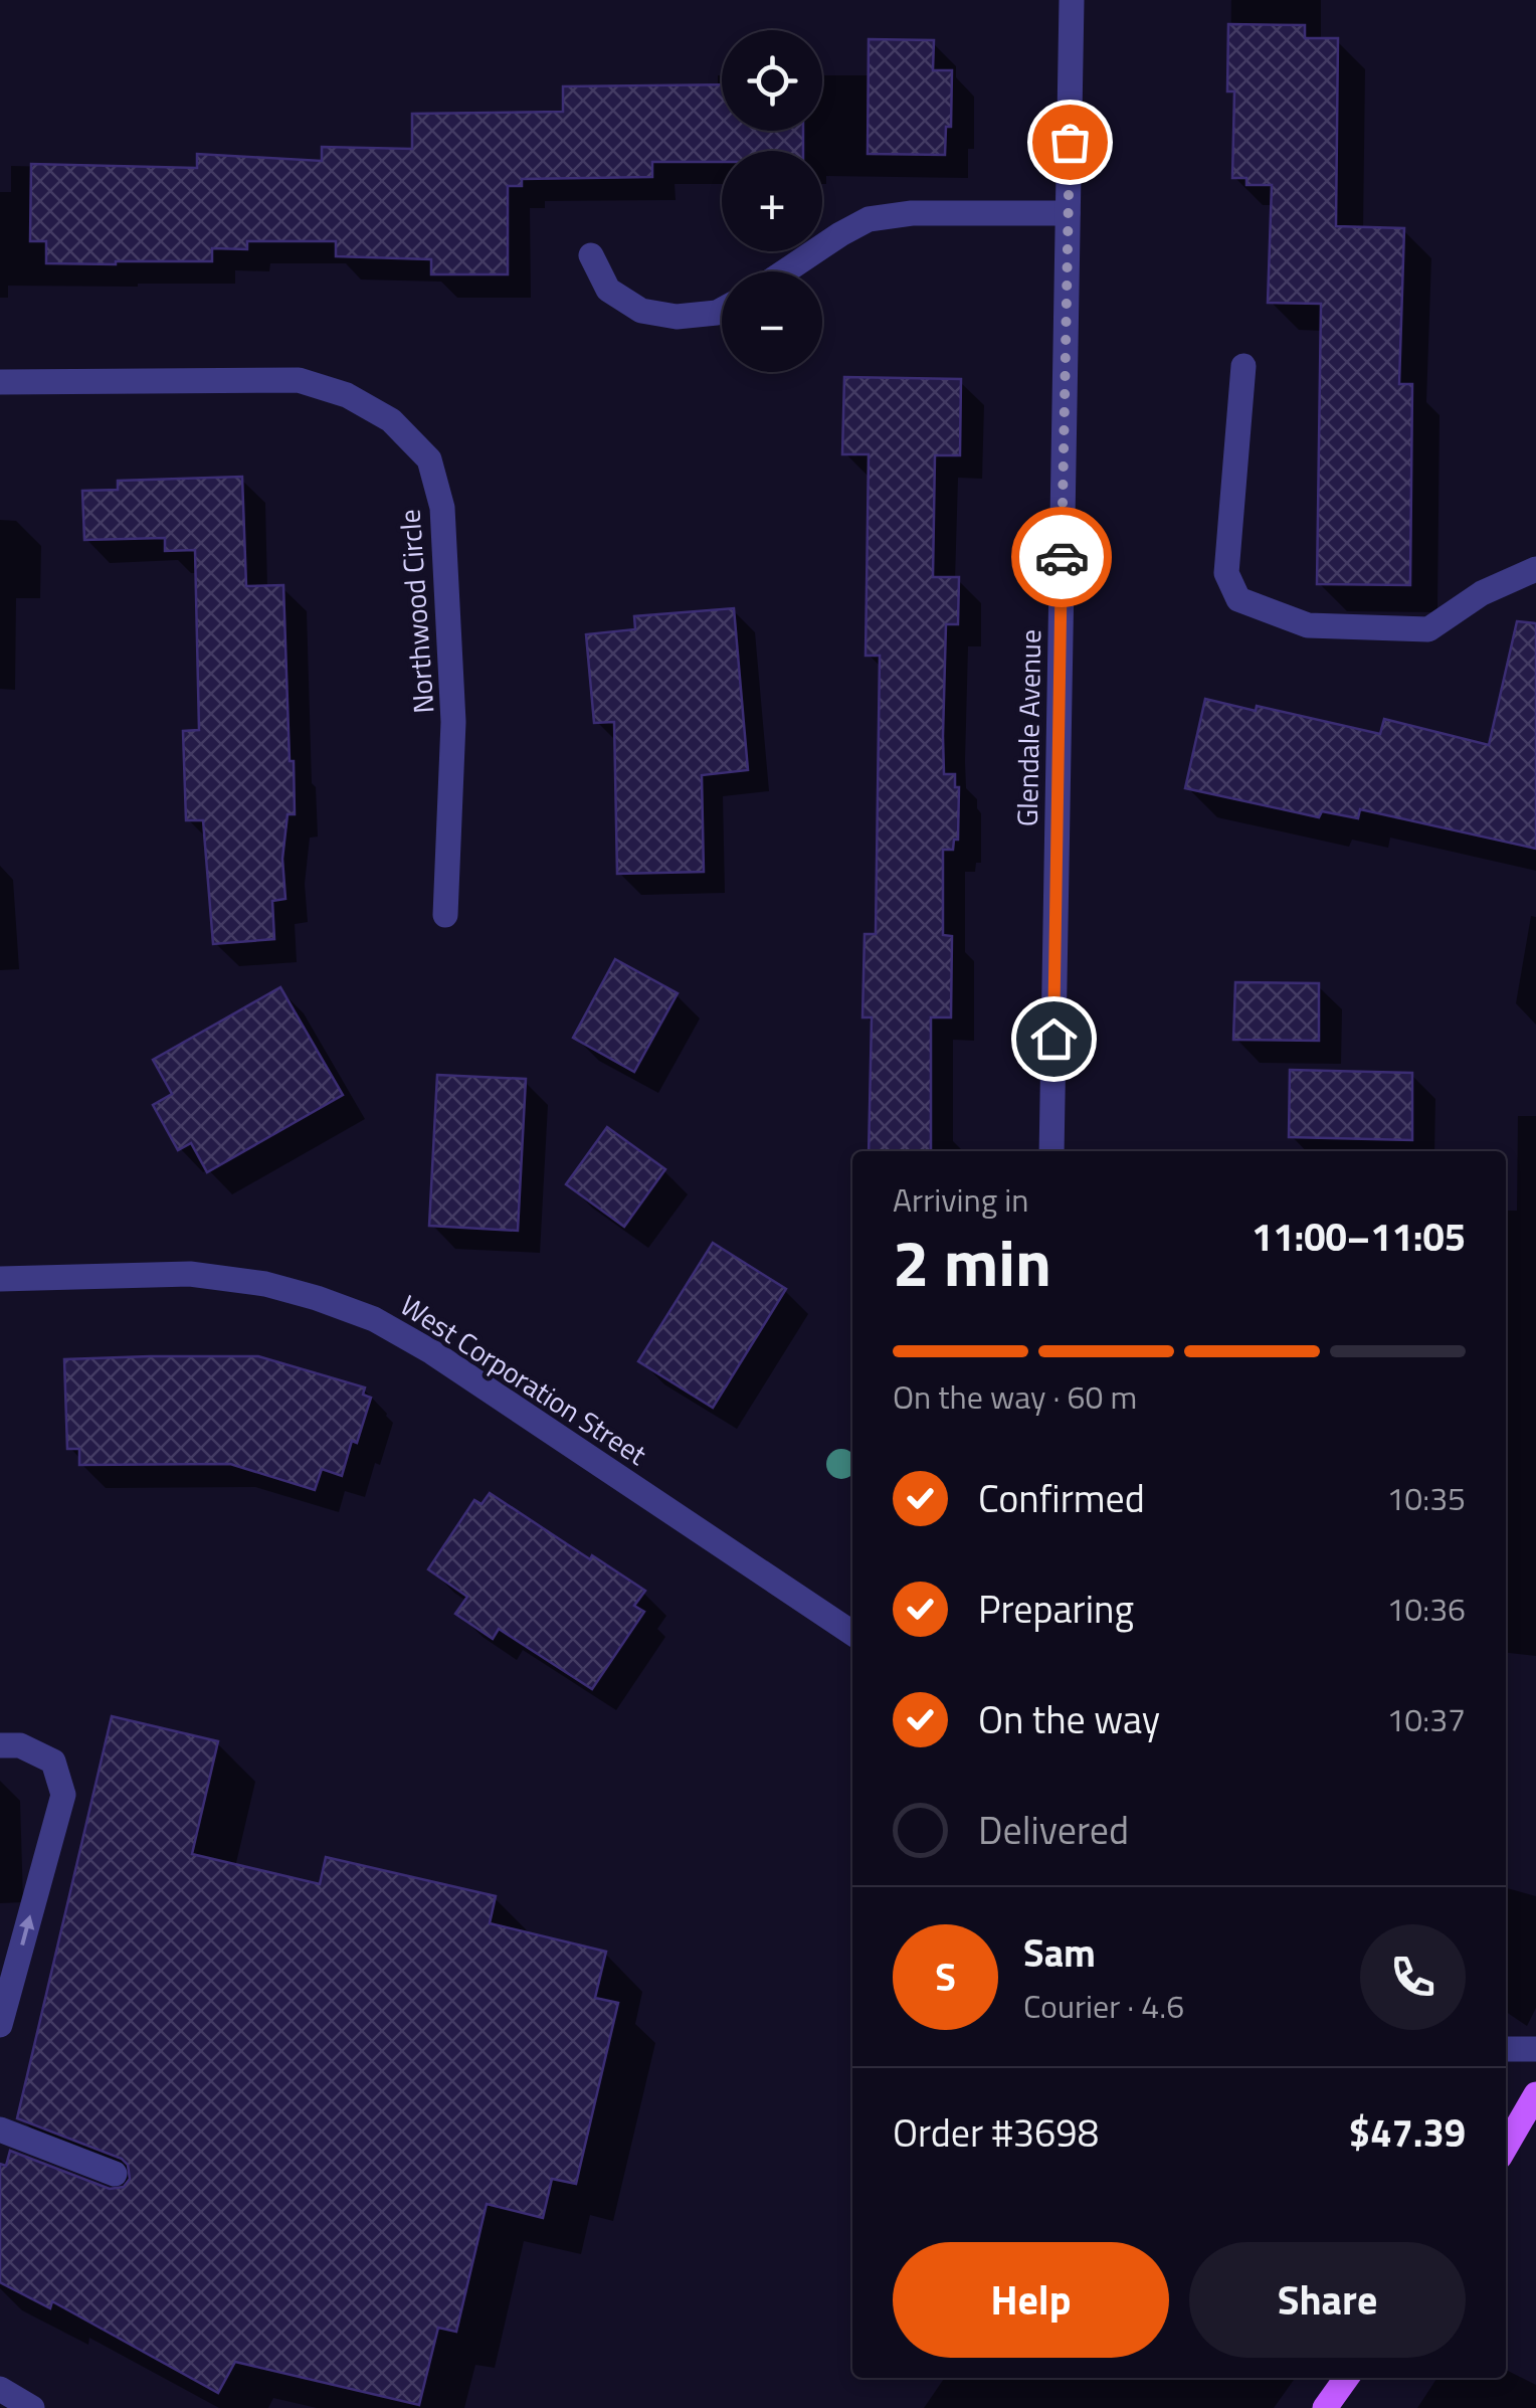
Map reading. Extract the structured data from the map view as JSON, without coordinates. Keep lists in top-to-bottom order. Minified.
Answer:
{"streets":{"street":["Northwood Circle","Glendale Avenue","West Corporation Street"]},"page":{"map_buttons":["+","−"],"heading":["2 min","Arriving in","11:00–11:05"],"panel":["Sam","Courier · 4.6","Order #3698","$47.39"],"bar":"On the way · 60 m","list":[["Confirmed","10:35"],["Preparing","10:36"],["On the way","10:37"],"Delivered"],"round":"S","buttons":["Help","Share"]}}
